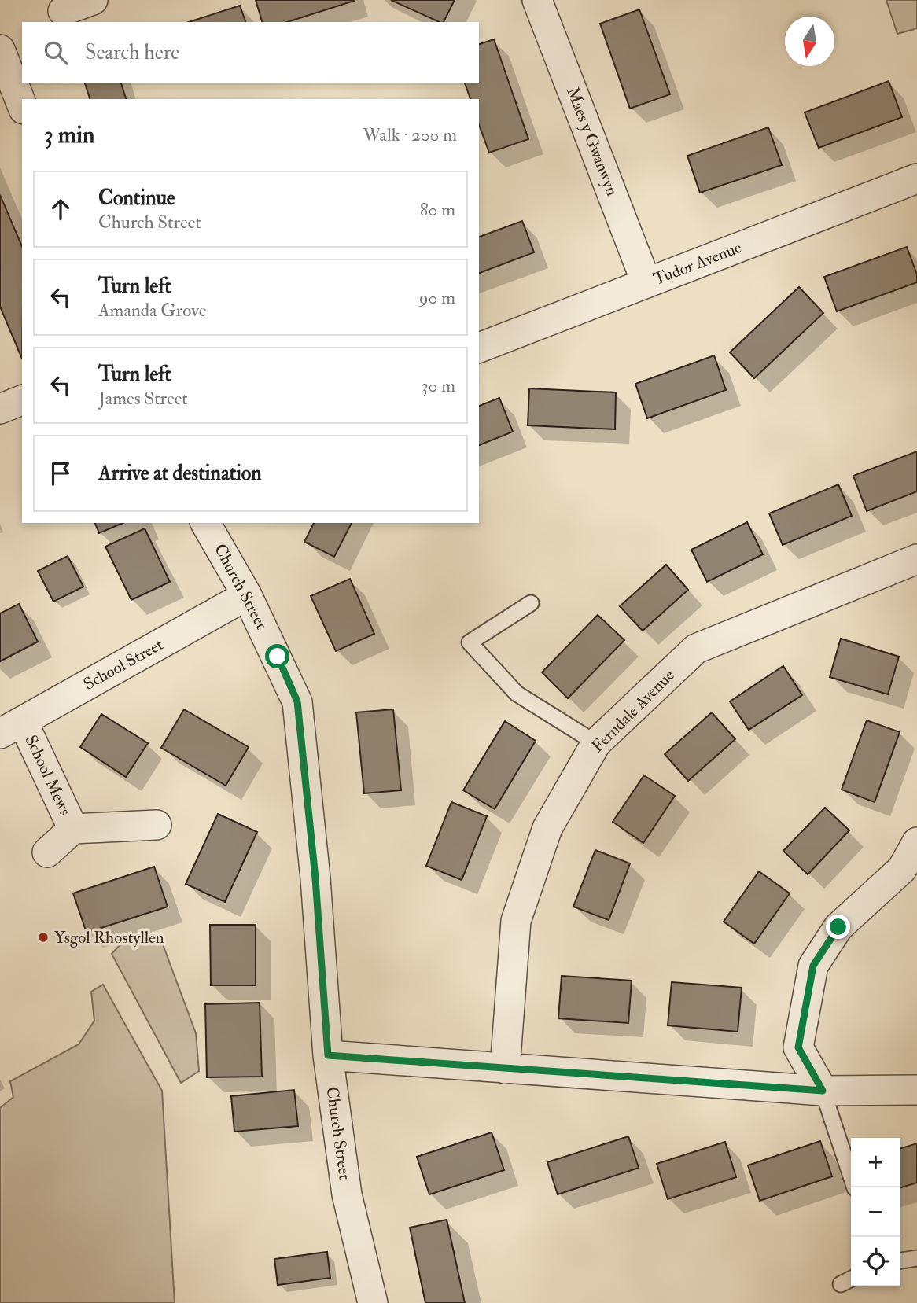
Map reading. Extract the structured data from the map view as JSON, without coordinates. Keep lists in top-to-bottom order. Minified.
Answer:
{"streets":{"street":["Maes y Gwanwyn","Tudor Avenue","Church Street","School Street","Ferndale Avenue","School Mews"]},"crossings":[["Maes y Gwanwyn","Tudor Avenue"],["Church Street","School Street"],["School Street","School Mews"]],"places":["Ysgol Rhostyllen"],"north":"bottom","page":{"search":"Search here","heading":["3 min","Walk · 200 m"],"list":[["Continue","Church Street","80 m"],["Turn left","Amanda Grove","90 m"],["Turn left","James Street","30 m"],"Arrive at destination"],"map_buttons":["+","−"]}}
